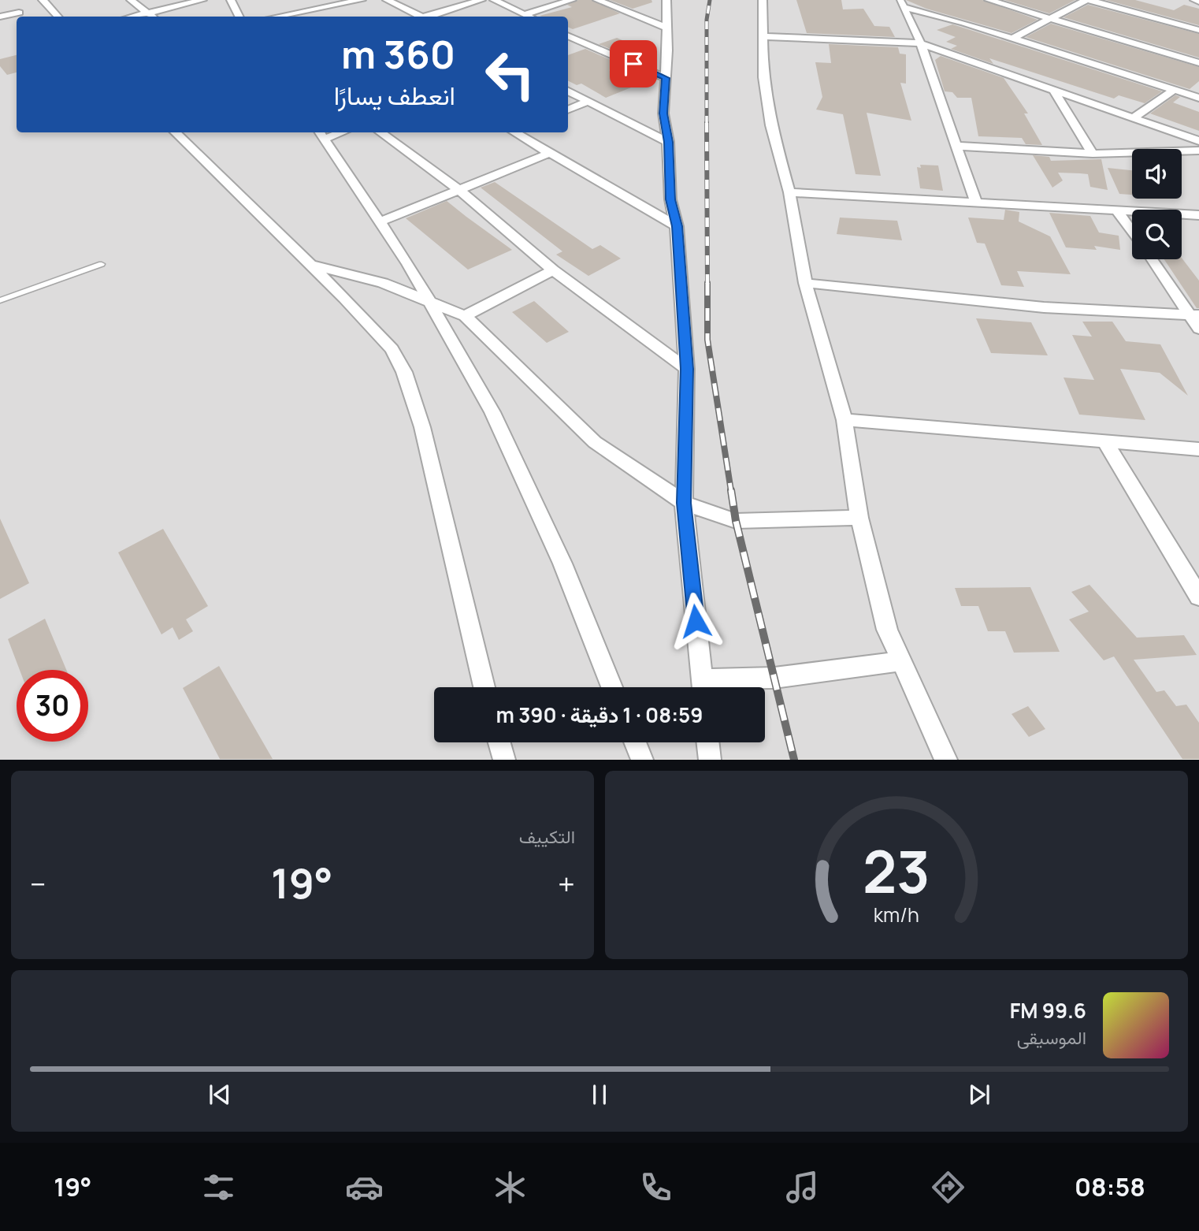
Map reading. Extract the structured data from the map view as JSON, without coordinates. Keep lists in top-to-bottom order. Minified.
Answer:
{"page":{"turn":["360 m","انعطف يسارًا"],"limit":"30","trip":"08:59 · 1 دقيقة · 390 m","tile":"التكييف","heat":["−","19°","+"],"song":["99.6 FM","الموسيقى"],"tabs":["08:58","19°"],"gauge":["23","km/h"]}}
